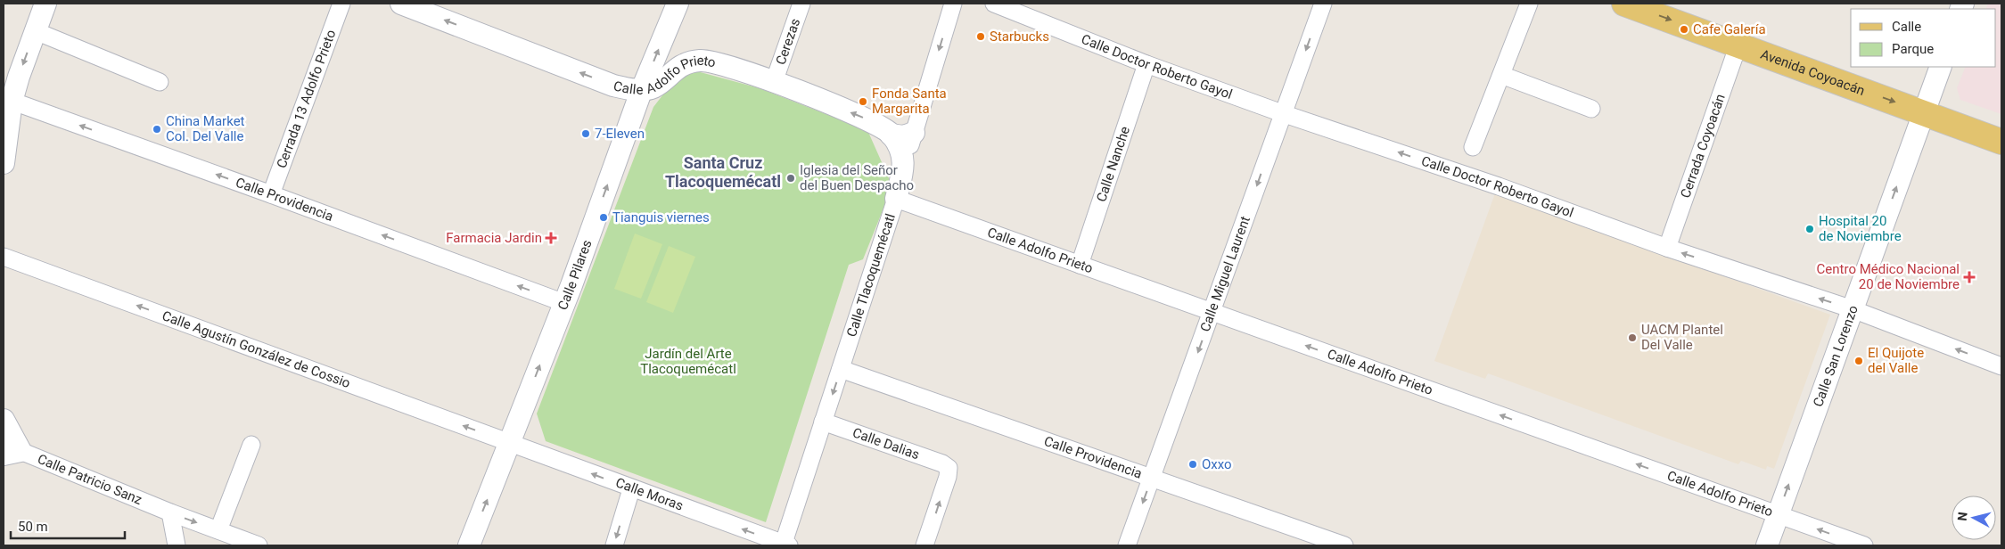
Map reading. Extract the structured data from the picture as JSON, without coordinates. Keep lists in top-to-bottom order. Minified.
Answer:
{"streets":{"main road":["Avenida Coyoacán"],"street":["Cerezas","Calle Doctor Roberto Gayol","Calle Adolfo Prieto","Cerrada 13 Adolfo Prieto","Cerrada Coyoacán","Calle Nanche","Calle Providencia","Calle Pilares","Calle Miguel Laurent","Calle Tlacoquemécatl","Calle Agustín González de Cossio","Calle San Lorenzo","Calle Dalias","Calle Patricio Sanz","Calle Moras"]},"crossings":[["Cerezas","Calle Adolfo Prieto"],["Calle Doctor Roberto Gayol","Cerrada Coyoacán"],["Calle Doctor Roberto Gayol","Calle Nanche"],["Calle Doctor Roberto Gayol","Calle Miguel Laurent"],["Calle Doctor Roberto Gayol","Calle San Lorenzo"],["Avenida Coyoacán","Cerrada Coyoacán"],["Avenida Coyoacán","Calle San Lorenzo"],["Calle Adolfo Prieto","Calle Nanche"],["Calle Adolfo Prieto","Calle Pilares"],["Calle Adolfo Prieto","Calle Miguel Laurent"],["Calle Adolfo Prieto","Calle Tlacoquemécatl"],["Calle Adolfo Prieto","Calle San Lorenzo"],["Cerrada 13 Adolfo Prieto","Calle Providencia"],["Calle Providencia","Calle Pilares"],["Calle Providencia","Calle Miguel Laurent"],["Calle Providencia","Calle Tlacoquemécatl"],["Calle Pilares","Calle Agustín González de Cossio"],["Calle Pilares","Calle Moras"],["Calle Tlacoquemécatl","Calle Dalias"],["Calle Tlacoquemécatl","Calle Moras"],["Calle Agustín González de Cossio","Calle Moras"]],"one_way":["Calle Doctor Roberto Gayol","Avenida Coyoacán","Calle Adolfo Prieto","Calle Providencia","Calle Pilares","Calle Miguel Laurent","Calle Agustín González de Cossio","Calle San Lorenzo","Calle Moras"],"districts":["Santa Cruz Tlacoquemécatl"],"parks":["Jardín del Arte Tlacoquemécatl"],"places":{"other":["Cafe Galería","Starbucks","Fonda Santa Margarita","China Market Col. Del Valle","7-Eleven","Iglesia del Señor del Buen Despacho","Tianguis viernes","Hospital 20 de Noviembre","UACM Plantel Del Valle","El Quijote del Valle","Oxxo"],"health":["Farmacia Jardin","Centro Médico Nacional 20 de Noviembre"]},"legend":["Calle","Parque"],"scale_bar":"50 m","north":"left"}
